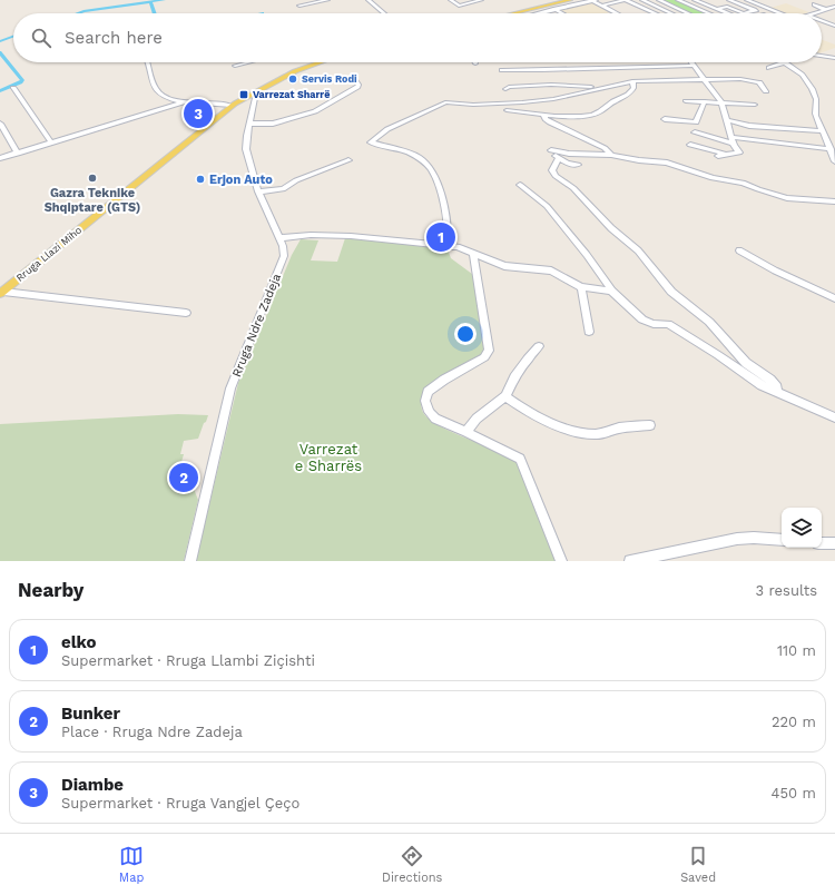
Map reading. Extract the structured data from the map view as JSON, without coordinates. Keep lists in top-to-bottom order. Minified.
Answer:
{"streets":{"main road":["Rruga Llazi Miho"],"street":["Rruga Ndre Zadeja"]},"crossings":[["Rruga Llazi Miho","Rruga Ndre Zadeja"]],"parks":["Varrezat e Sharrës"],"places":{"other":["Servis Rodi","Gazra Teknike Shqiptare (GTS)","Erjon Auto"],"transit":["Varrezat Sharrë"]},"page":{"search":"Search here","pins":["3","1","2"],"heading":["Nearby","3 results"],"list":[{"mark":"1","name":"elko","note":"Supermarket · Rruga Llambi Ziçishti","value":"110 m"},{"mark":"2","name":"Bunker","note":"Place · Rruga Ndre Zadeja","value":"220 m"},{"mark":"3","name":"Diambe","note":"Supermarket · Rruga Vangjel Çeço","value":"450 m"}],"nav":["Map","Directions","Saved"]}}
